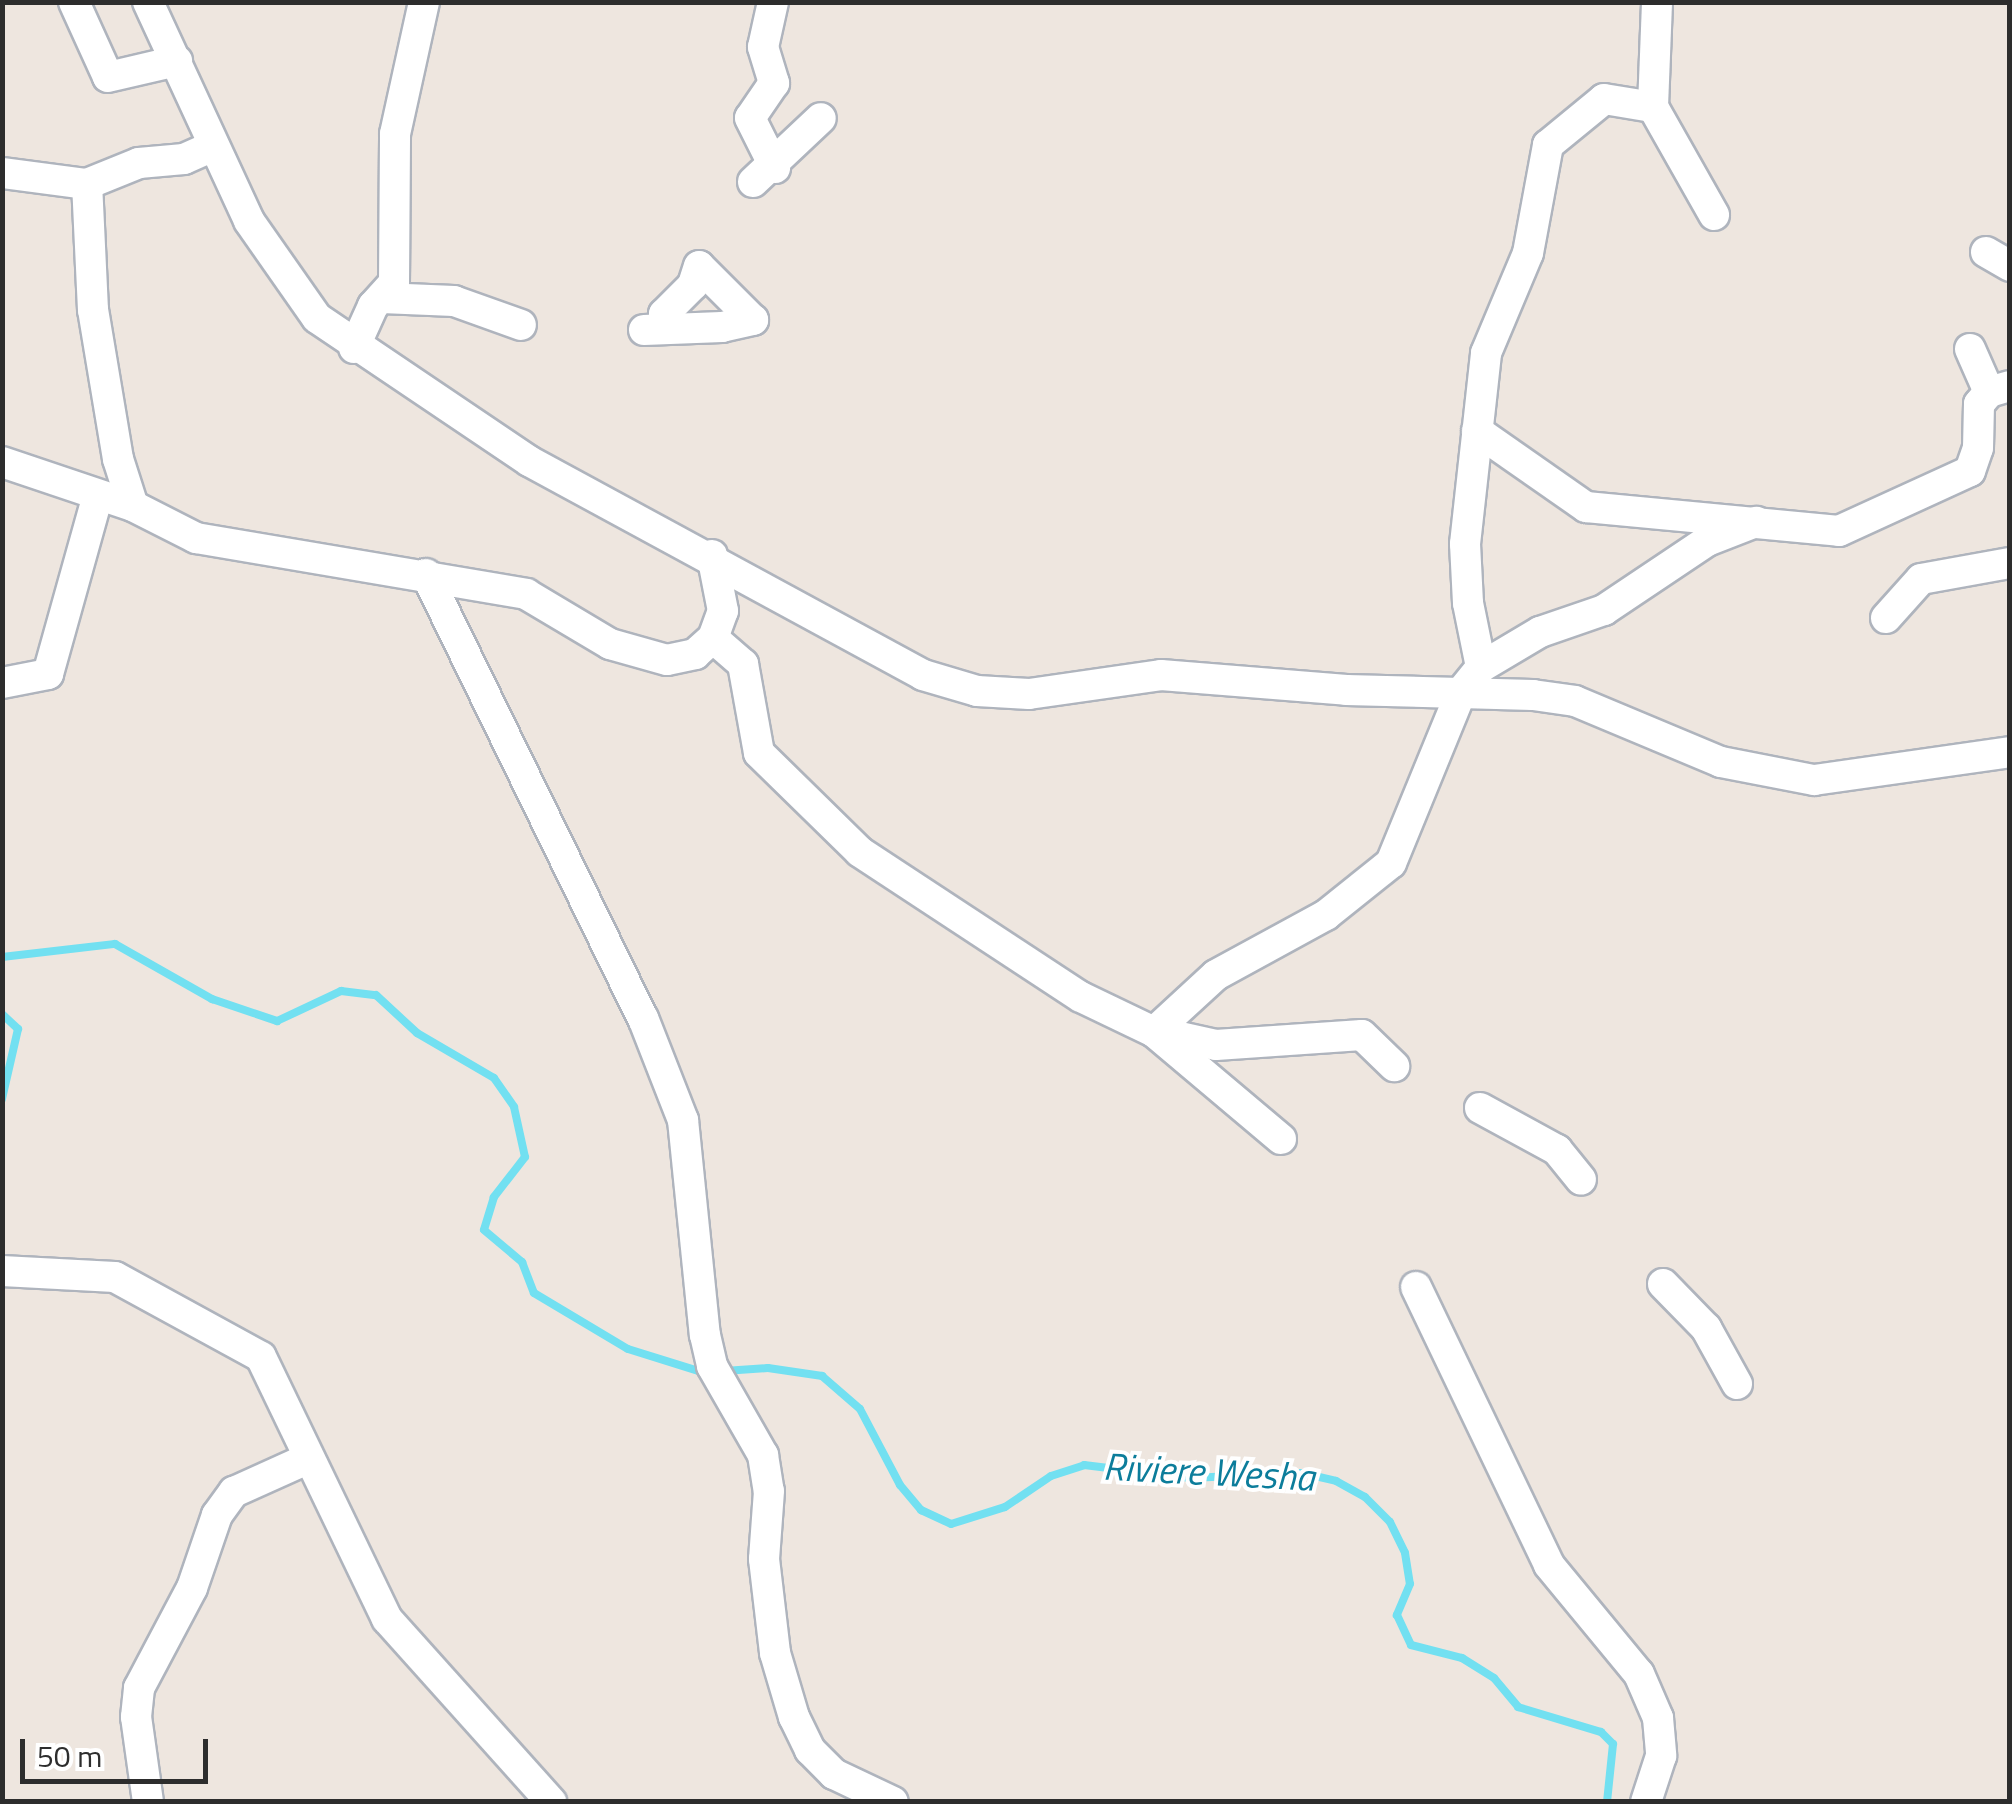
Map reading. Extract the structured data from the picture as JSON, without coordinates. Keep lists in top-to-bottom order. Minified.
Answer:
{"water":["Riviere Wesha"],"scale_bar":"50 m"}
